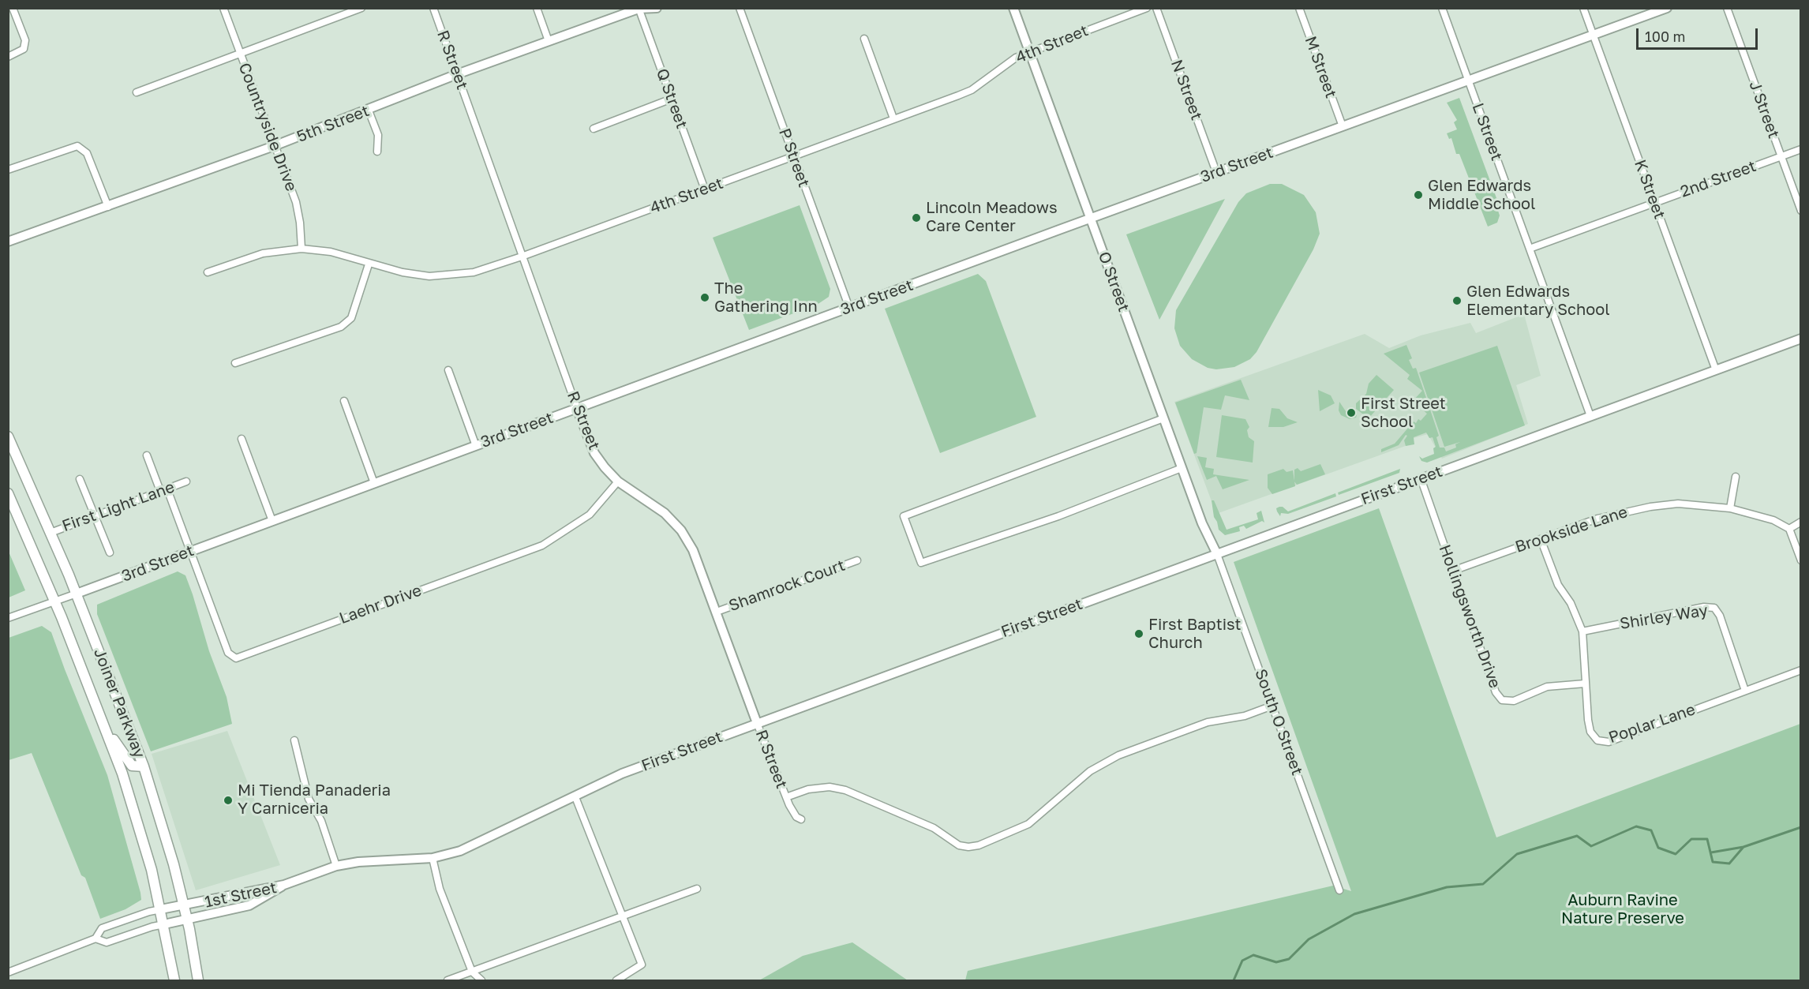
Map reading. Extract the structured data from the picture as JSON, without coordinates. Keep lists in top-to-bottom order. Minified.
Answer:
{"streets":{"main road":["Joiner Parkway"],"street":["4th Street","R Street","M Street","N Street","Q Street","J Street","5th Street","Countryside Drive","L Street","P Street","3rd Street","2nd Street","K Street","O Street","First Street","First Light Lane","Brookside Lane","Shamrock Court","Laehr Drive","Hollingsworth Drive","Shirley Way","South O Street","Poplar Lane","1st Street"]},"crossings":[["4th Street","R Street"],["4th Street","Q Street"],["4th Street","Countryside Drive"],["4th Street","P Street"],["4th Street","O Street"],["R Street","5th Street"],["R Street","3rd Street"],["R Street","First Street"],["R Street","Shamrock Court"],["R Street","Laehr Drive"],["M Street","3rd Street"],["N Street","3rd Street"],["Q Street","5th Street"],["J Street","2nd Street"],["5th Street","Countryside Drive"],["L Street","3rd Street"],["L Street","2nd Street"],["L Street","First Street"],["P Street","3rd Street"],["3rd Street","K Street"],["3rd Street","O Street"],["3rd Street","Laehr Drive"],["3rd Street","Joiner Parkway"],["2nd Street","K Street"],["K Street","First Street"],["O Street","First Street"],["O Street","South O Street"],["First Street","Hollingsworth Drive"],["First Street","South O Street"],["First Street","1st Street"],["First Light Lane","Joiner Parkway"],["Brookside Lane","Hollingsworth Drive"],["Brookside Lane","Poplar Lane"],["Hollingsworth Drive","Poplar Lane"],["Shirley Way","Poplar Lane"],["Joiner Parkway","1st Street"]],"parks":["Auburn Ravine Nature Preserve"],"places":["Glen Edwards Middle School","Lincoln Meadows Care Center","The Gathering Inn","Glen Edwards Elementary School","First Street School","First Baptist Church","Mi Tienda Panaderia Y Carniceria"],"scale_bar":"100 m"}
